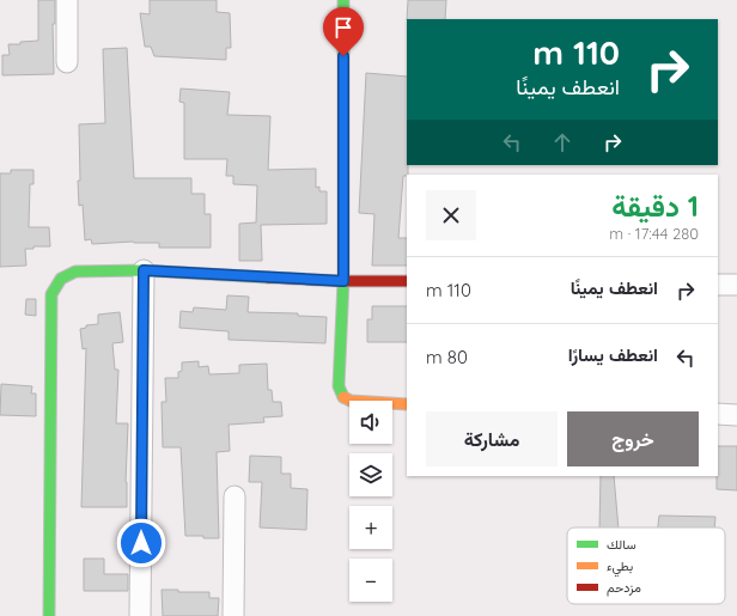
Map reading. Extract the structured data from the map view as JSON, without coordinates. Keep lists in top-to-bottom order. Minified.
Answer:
{"legend":["سالك","بطيء","مزدحم"],"page":{"turn":["110 m","انعطف يمينًا"],"heading":["1 دقيقة","280 m · 17:44"],"list":[{"name":"انعطف يمينًا","value":"110 m"},{"name":"انعطف يسارًا","value":"80 m"}],"map_buttons":["+","−"],"buttons":["خروج","مشاركة"]}}
